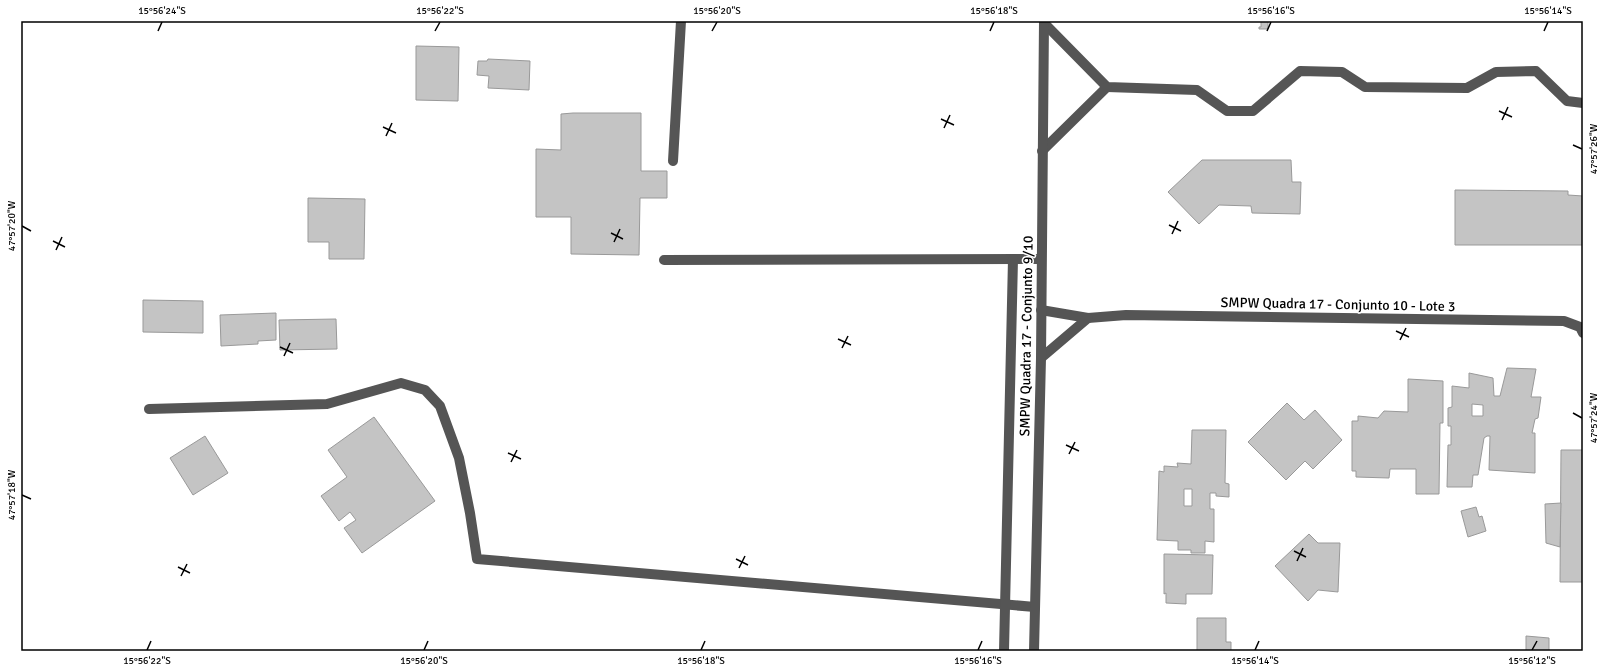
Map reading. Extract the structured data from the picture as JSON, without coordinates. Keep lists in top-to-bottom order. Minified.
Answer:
{"streets":{"street":["SMPW Quadra 17 - Conjunto 10 - Lote 3","SMPW Quadra 17 - Conjunto 9/10"]},"crossings":[["SMPW Quadra 17 - Conjunto 10 - Lote 3","SMPW Quadra 17 - Conjunto 9/10"]],"coordinates":["15°56'24\"S","15°56'22\"S","15°56'20\"S","15°56'18\"S","15°56'16\"S","15°56'14\"S","47°57'26\"W","47°57'20\"W","47°57'24\"W","47°57'18\"W","15°56'12\"S"]}
